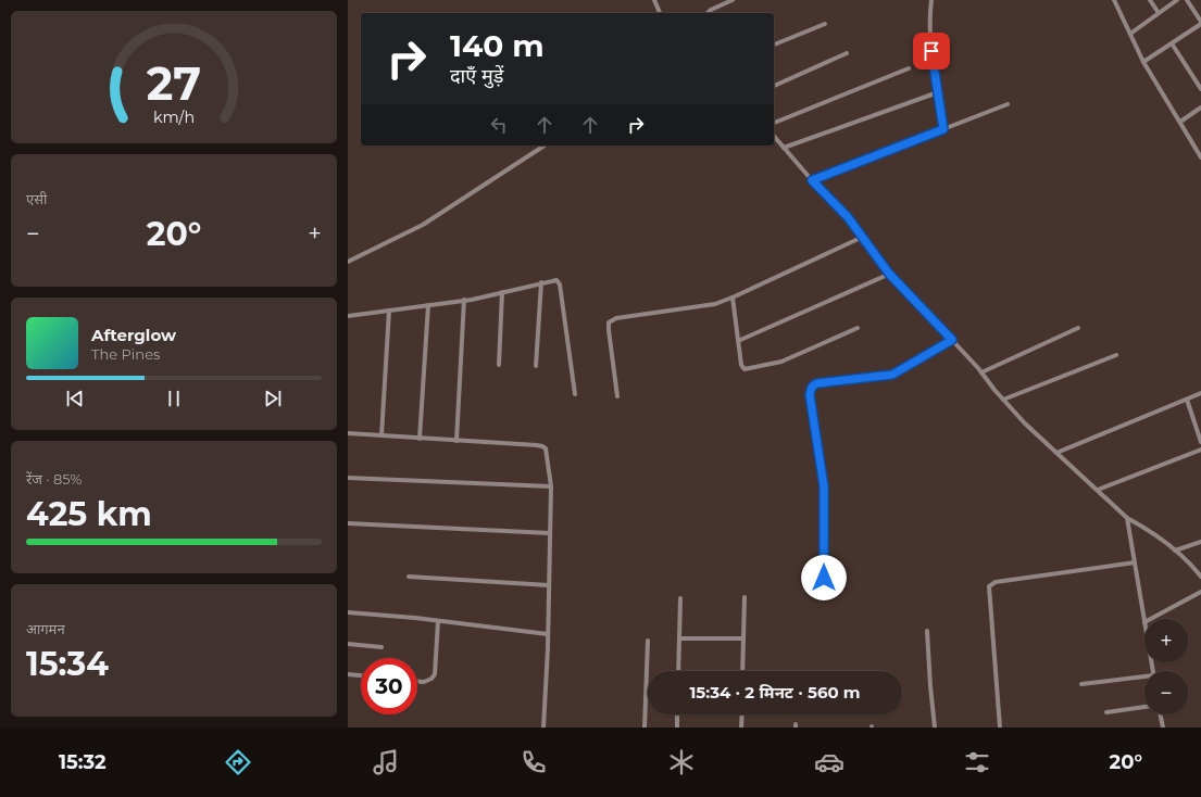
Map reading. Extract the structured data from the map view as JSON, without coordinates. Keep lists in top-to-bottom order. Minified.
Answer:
{"page":{"turn":["140 m","दाएँ मुड़ें"],"tile":["एसी",["रेंज · 85%","425 km"],["आगमन","15:34"]],"heat":["−","20°","+"],"song":["Afterglow","The Pines"],"map_buttons":["+","−"],"limit":"30","trip":"15:34 · 2 मिनट · 560 m","tabs":["15:32","20°"],"gauge":["27","km/h"]}}
